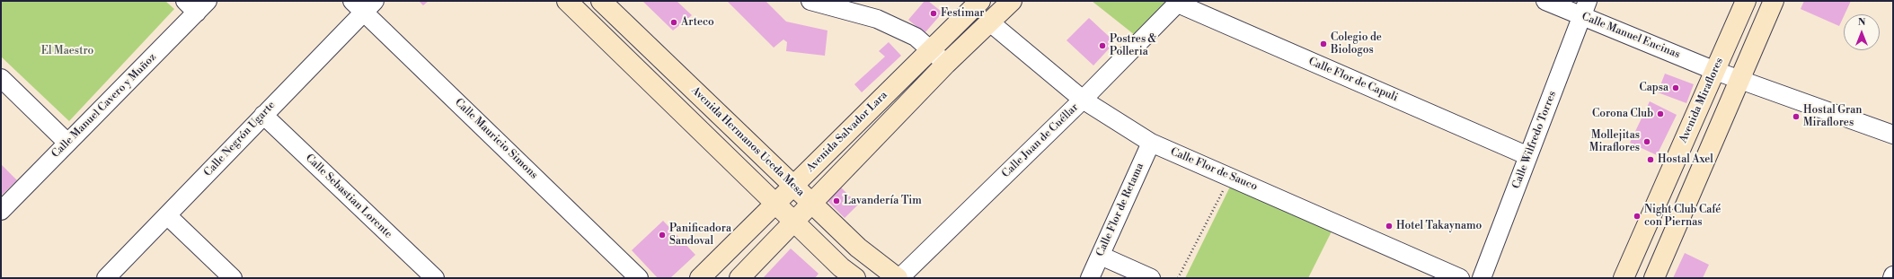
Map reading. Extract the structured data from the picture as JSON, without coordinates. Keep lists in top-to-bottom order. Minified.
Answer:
{"streets":{"street":["Calle Manuel Encinas","Calle Flor de Capuli","Avenida Miraflores","Calle Manuel Cavero y Muñoz","Avenida Salvador Lara","Calle Negrón Ugarte","Calle Mauricio Simons","Calle Wilfredo Torres","Calle Juan de Cuéllar","Avenida Hermanos Uceda Mesa","Calle Flor de Sauco","Calle Sebastian Lorente","Calle Flor de Retama"]},"crossings":[["Calle Manuel Encinas","Avenida Miraflores"],["Calle Manuel Encinas","Calle Wilfredo Torres"],["Calle Flor de Capuli","Calle Wilfredo Torres"],["Calle Flor de Capuli","Calle Juan de Cuéllar"],["Avenida Salvador Lara","Avenida Hermanos Uceda Mesa"],["Calle Negrón Ugarte","Calle Mauricio Simons"],["Calle Negrón Ugarte","Calle Sebastian Lorente"],["Calle Juan de Cuéllar","Avenida Hermanos Uceda Mesa"],["Calle Juan de Cuéllar","Calle Flor de Sauco"],["Calle Flor de Sauco","Calle Flor de Retama"]],"parks":["El Maestro"],"places":["Festimar","Arteco","Colegio de Biologos","Postres & Polleria","Capsa","Corona Club","Hostal Gran Miraflores","Mollejitas Miraflores","Hostal Axel","Lavandería Tim","Night Club Café con Piernas","Hotel Takaynamo","Panificadora Sandoval"],"north":"top"}
